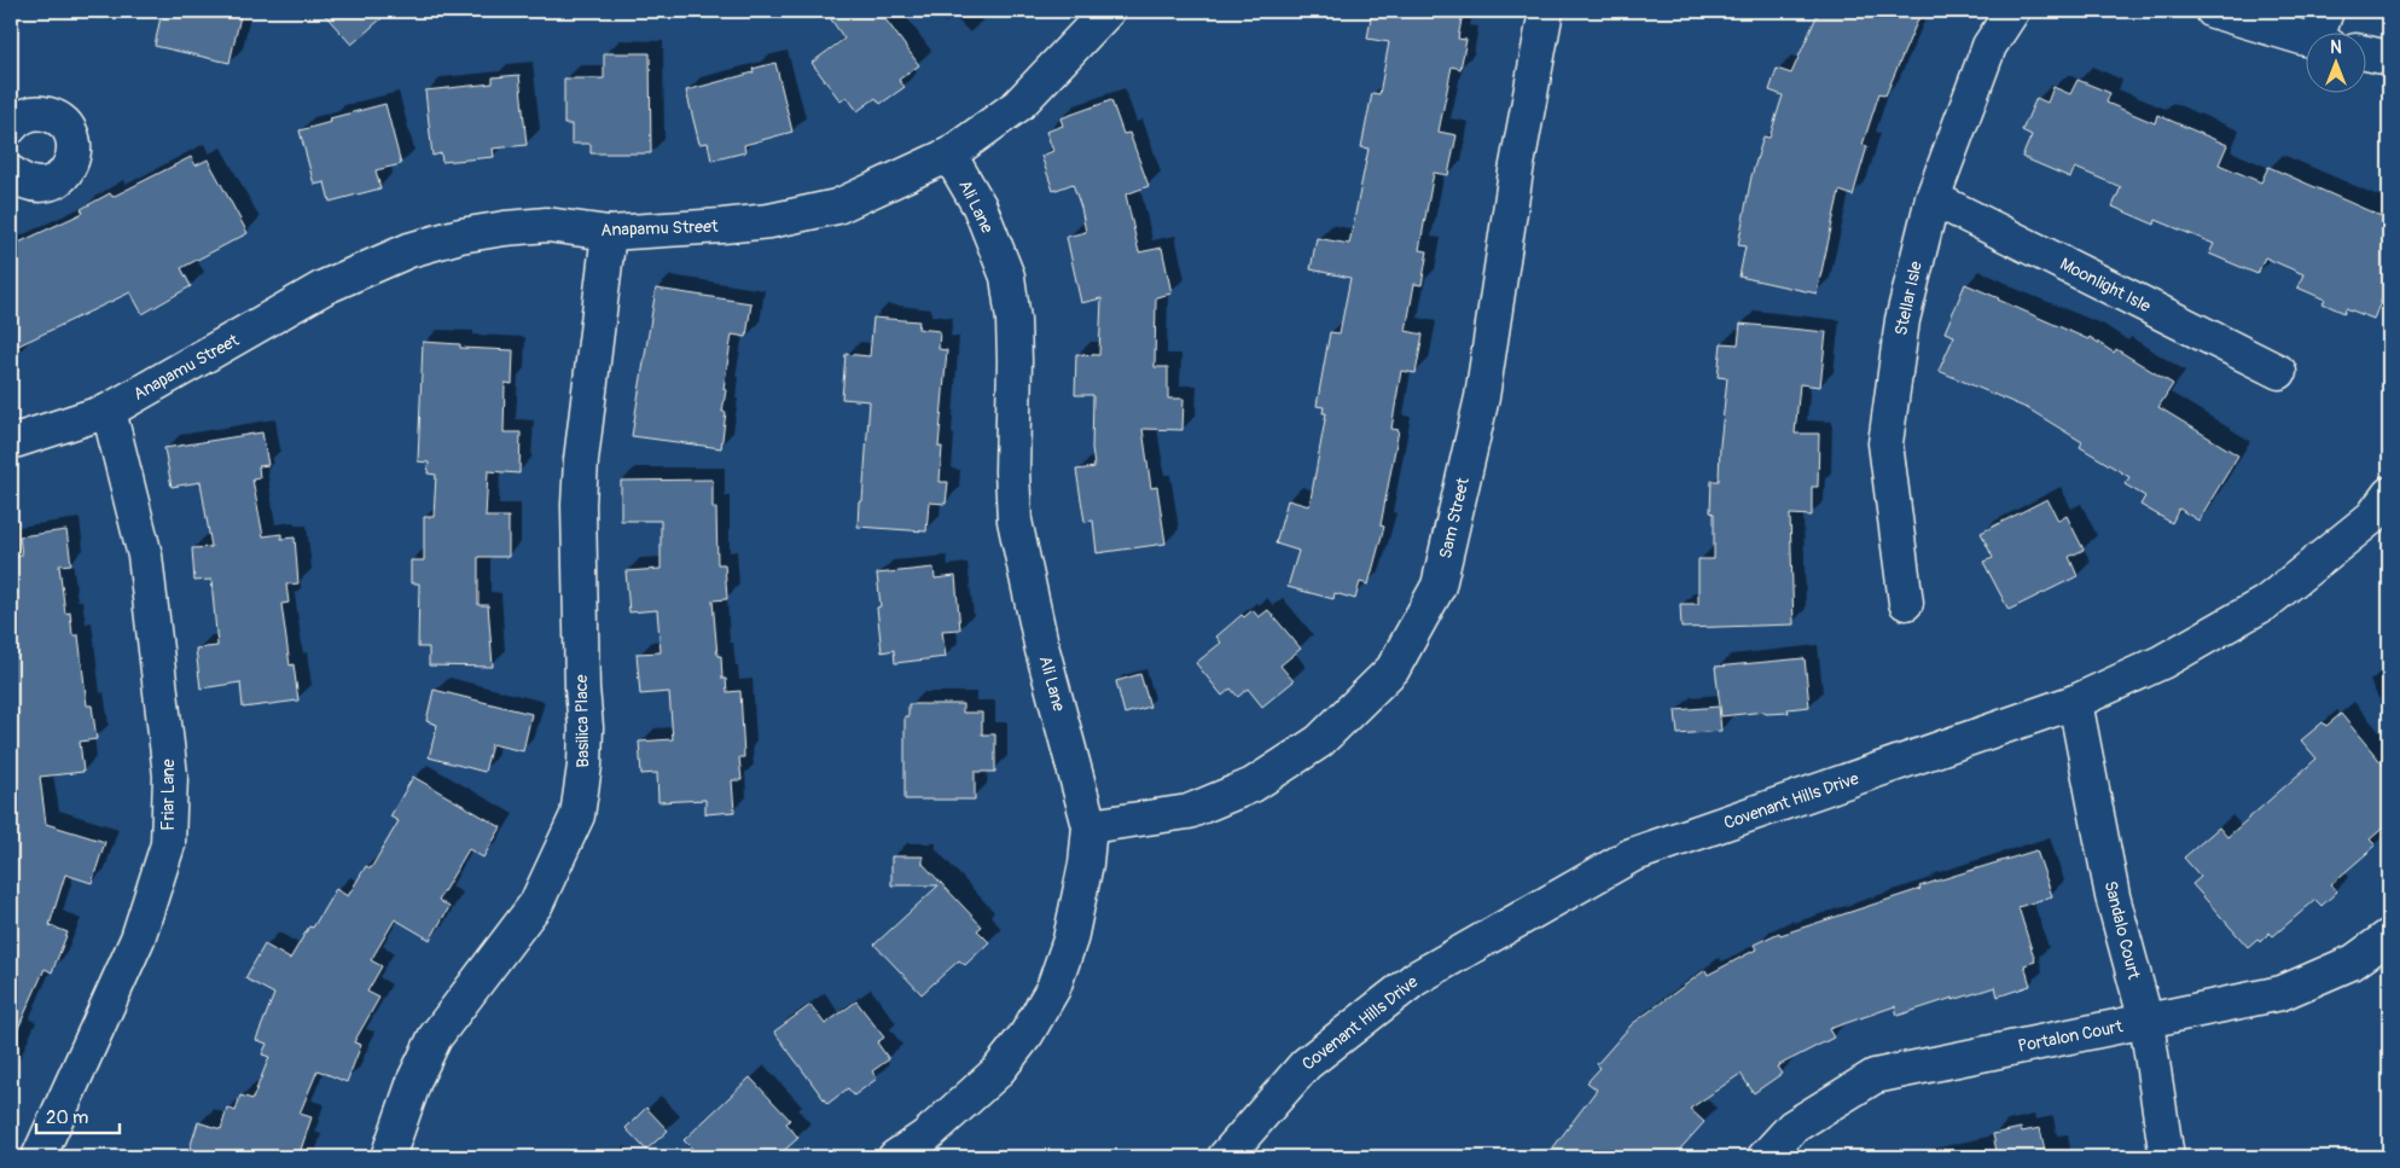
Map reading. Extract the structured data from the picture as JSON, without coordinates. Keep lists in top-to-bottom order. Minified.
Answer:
{"streets":{"street":["Ali Lane","Anapamu Street","Moonlight Isle","Stellar Isle","Sam Street","Basilica Place","Friar Lane","Covenant Hills Drive","Sandalo Court","Portalon Court"]},"crossings":[["Ali Lane","Anapamu Street"],["Ali Lane","Sam Street"],["Anapamu Street","Basilica Place"],["Anapamu Street","Friar Lane"],["Moonlight Isle","Stellar Isle"],["Covenant Hills Drive","Sandalo Court"],["Sandalo Court","Portalon Court"]],"scale_bar":"20 m","north":"top"}
